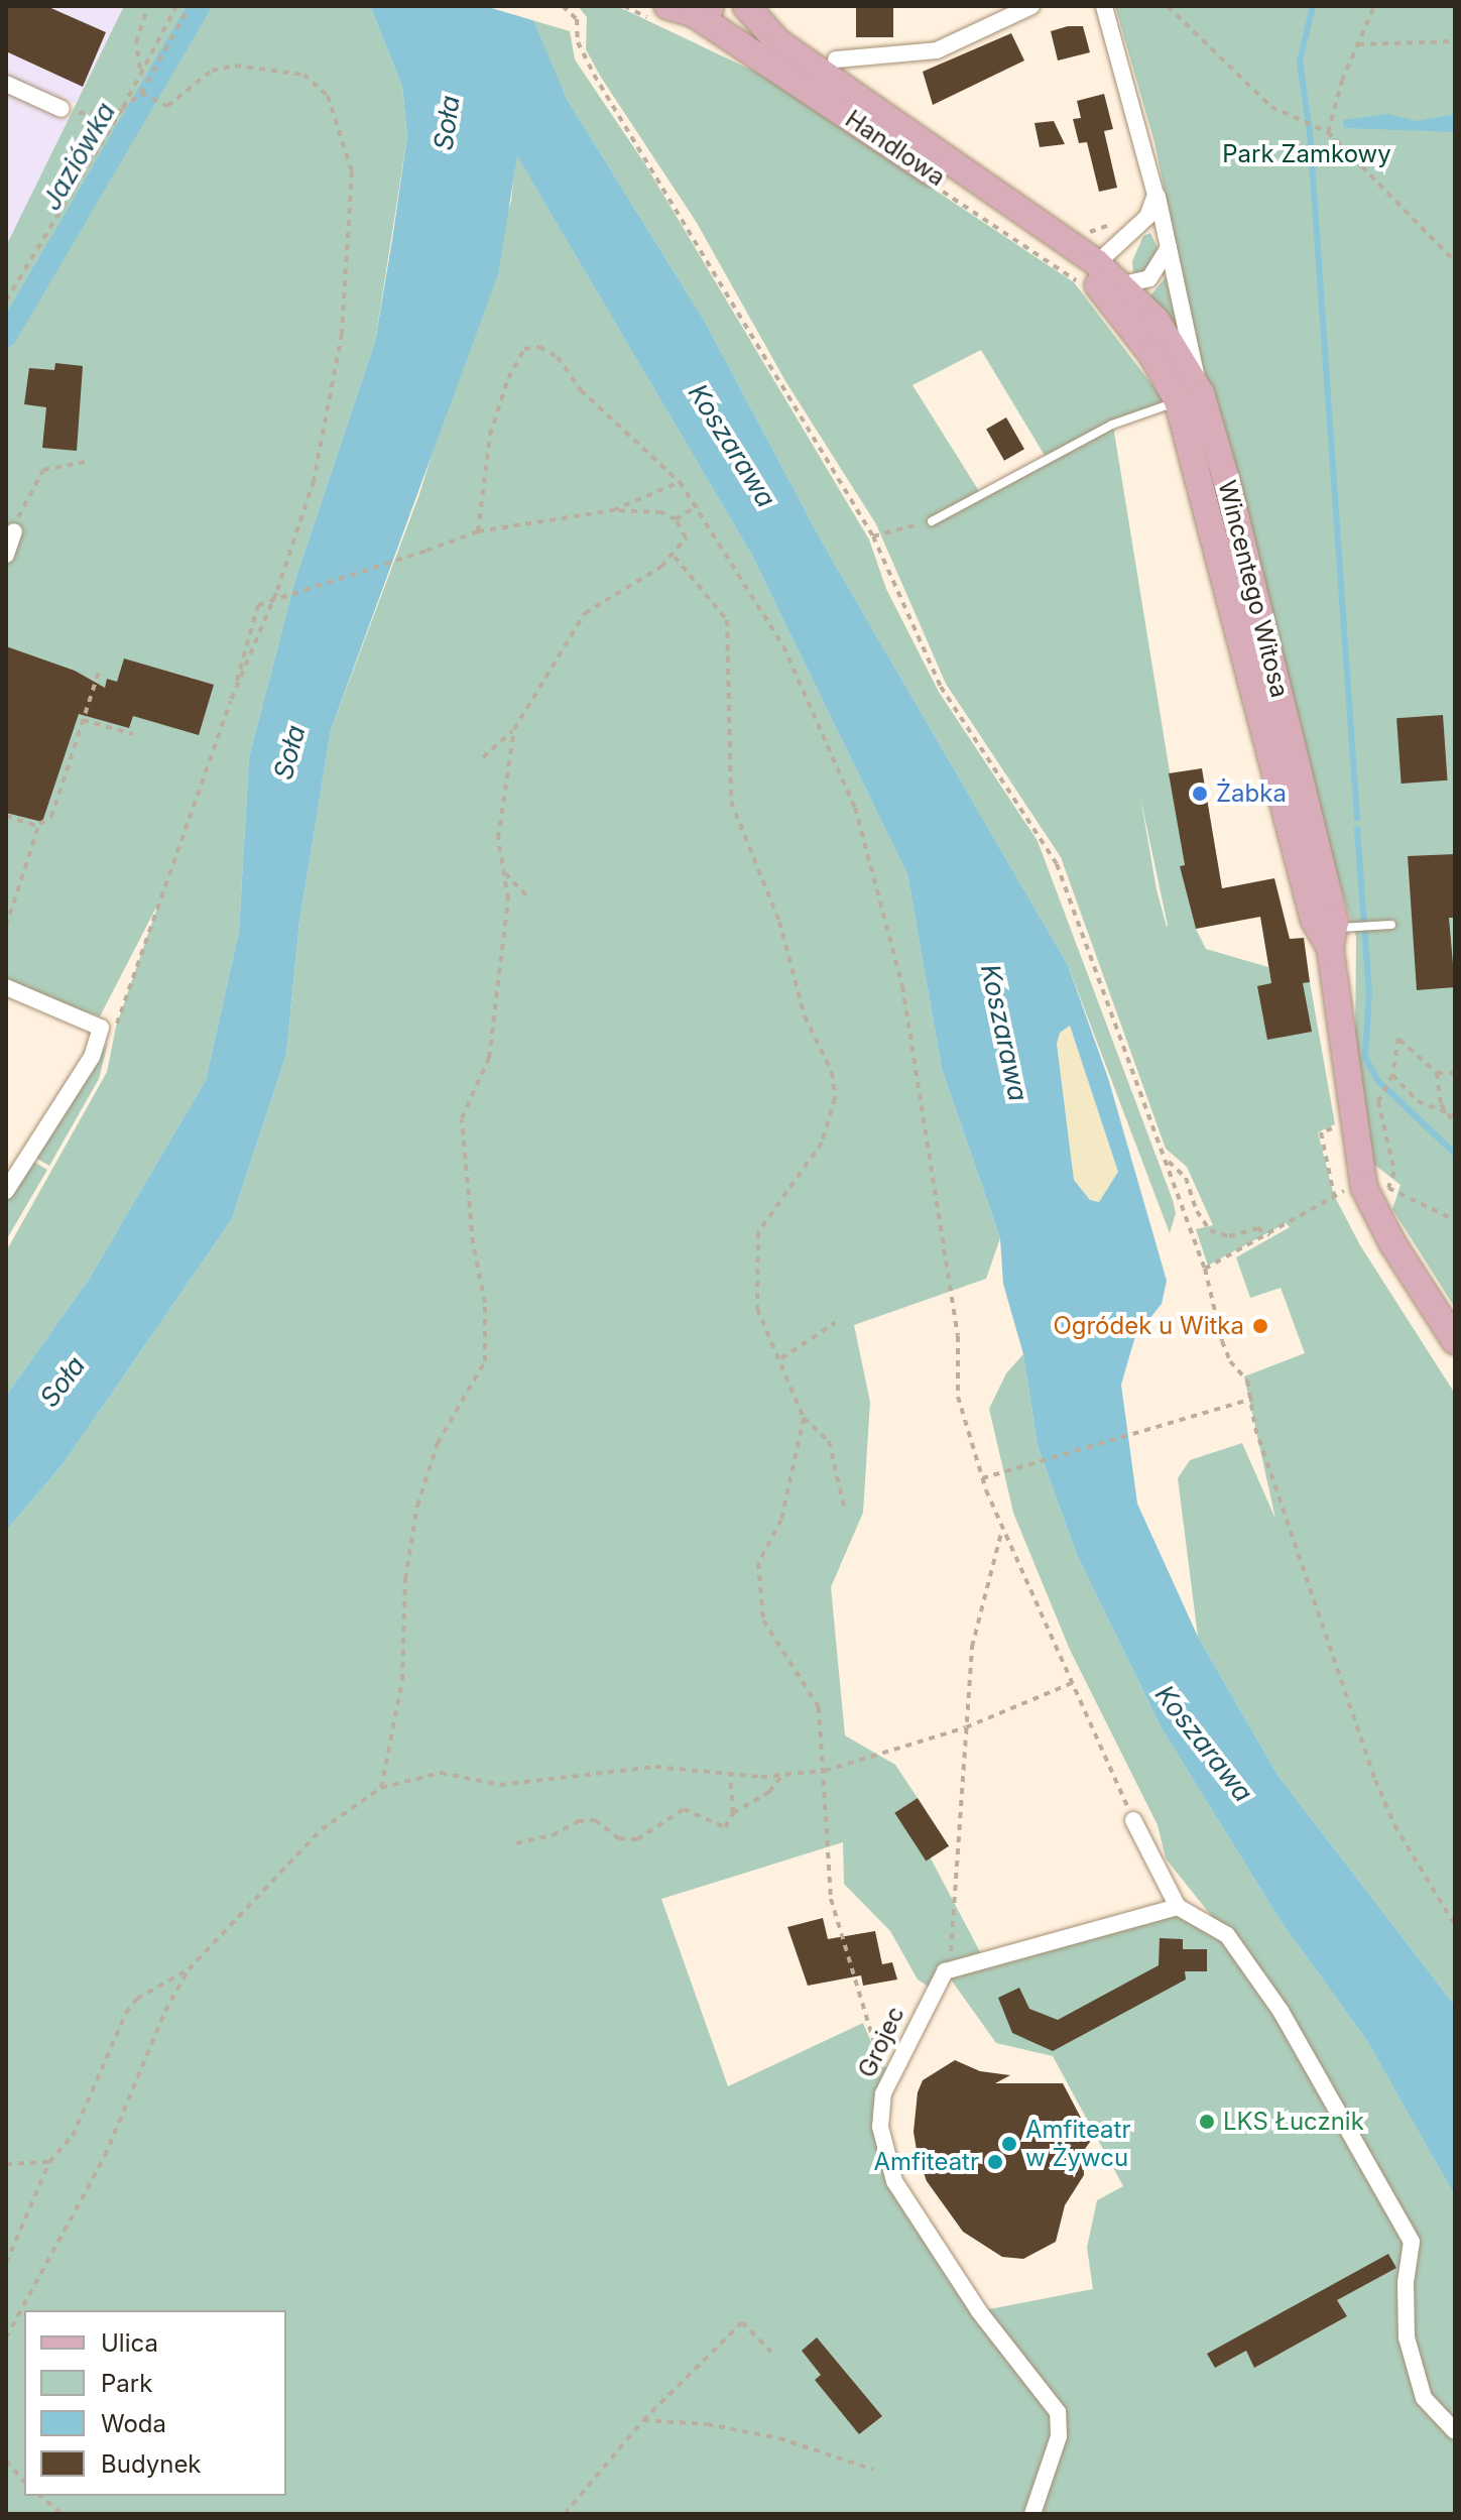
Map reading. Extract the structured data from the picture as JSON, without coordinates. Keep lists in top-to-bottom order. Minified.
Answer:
{"streets":{"main road":["Handlowa","Wincentego Witosa"],"street":["Grojec"]},"crossings":[["Handlowa","Wincentego Witosa"]],"water":["Soła","Jaziówka","Koszarawa"],"parks":["Park Zamkowy"],"places":["Żabka","Ogródek u Witka","LKS Łucznik","Amfiteatr w Żywcu","Amfiteatr"],"legend":["Ulica","Park","Woda","Budynek"]}
